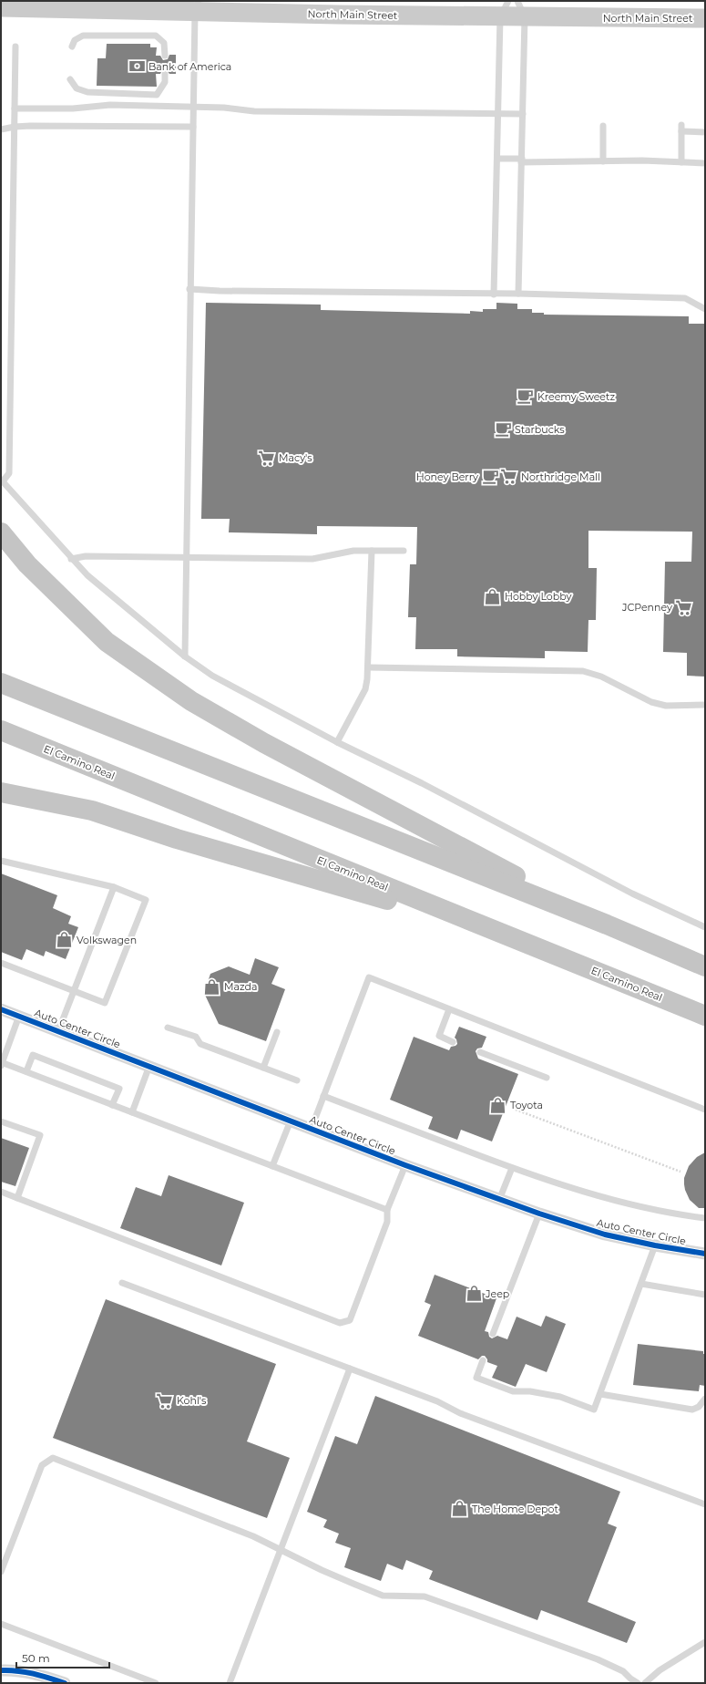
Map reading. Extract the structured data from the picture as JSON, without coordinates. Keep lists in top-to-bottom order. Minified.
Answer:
{"streets":{"highway":["El Camino Real"],"main road":["North Main Street"],"street":["Auto Center Circle"]},"places":{"bank":["Bank of America"],"cafe":["Kreemy Sweetz","Starbucks","Honey Berry"],"supermarket":["Macy's","Northridge Mall","JCPenney","Kohl's"],"shop":["Hobby Lobby","Volkswagen","Mazda","Toyota","Jeep","The Home Depot"]},"scale_bar":"50 m"}
